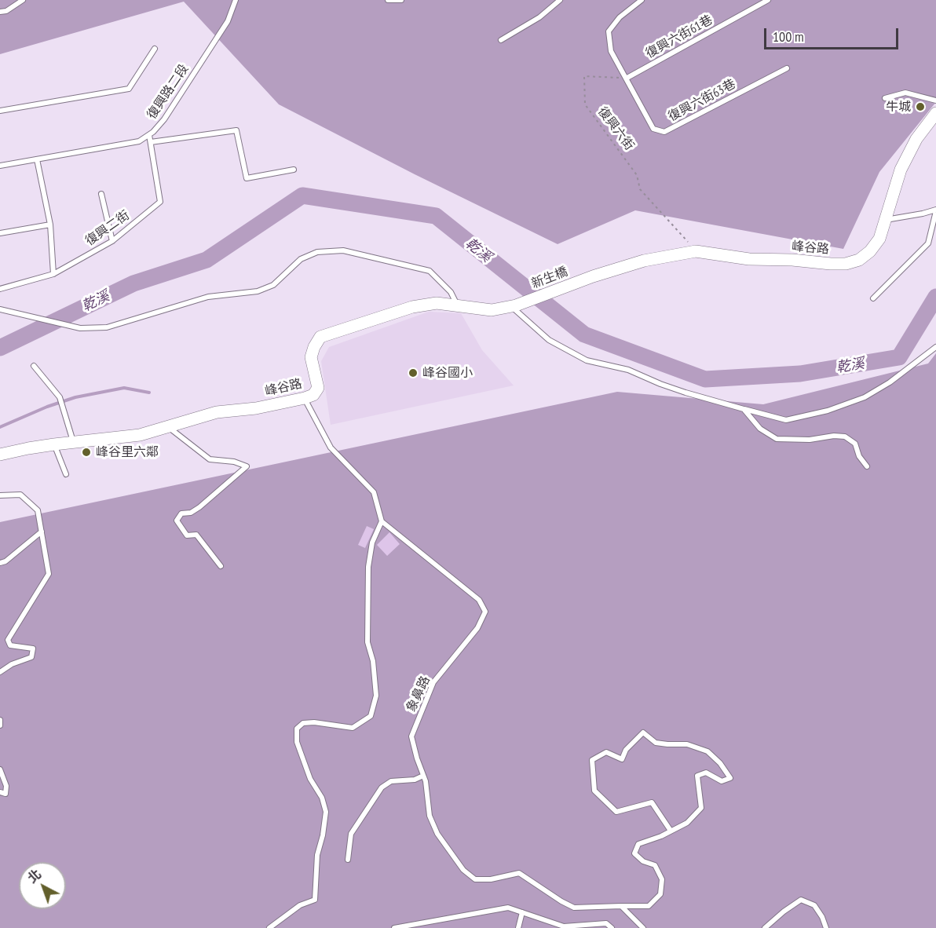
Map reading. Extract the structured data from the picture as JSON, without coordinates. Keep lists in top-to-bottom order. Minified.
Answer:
{"streets":{"street":["峰谷路","新生橋"],"lane":["復興六街61巷","復興路二段","復興六街63巷","復興二街","象鼻路"],"path":["復興六街"]},"crossings":[["復興六街61巷","復興六街63巷"],["復興六街61巷","復興六街"],["復興路二段","復興二街"],["復興六街63巷","復興六街"],["復興六街","峰谷路"],["峰谷路","新生橋"]],"water":["乾溪"],"places":["牛城","峰谷國小","峰谷里六鄰"],"scale_bar":"100 m","north":"top left"}
